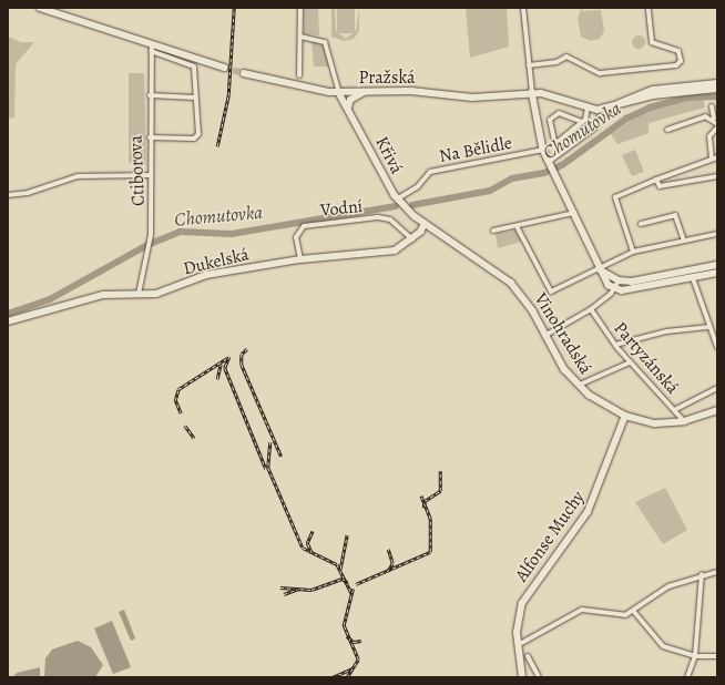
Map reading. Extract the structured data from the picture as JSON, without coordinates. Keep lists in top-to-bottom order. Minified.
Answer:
{"streets":{"street":["Pražská","Na Bělidle","Křivá","Ctiborova","Vodní","Dukelská","Vinohradská","Partyzánská","Alfonse Muchy"]},"crossings":[["Pražská","Křivá"],["Na Bělidle","Křivá"],["Křivá","Dukelská"],["Křivá","Vinohradská"],["Ctiborova","Dukelská"],["Vodní","Dukelská"],["Dukelská","Vinohradská"],["Vinohradská","Partyzánská"],["Vinohradská","Alfonse Muchy"]],"water":["Chomutovka"]}
